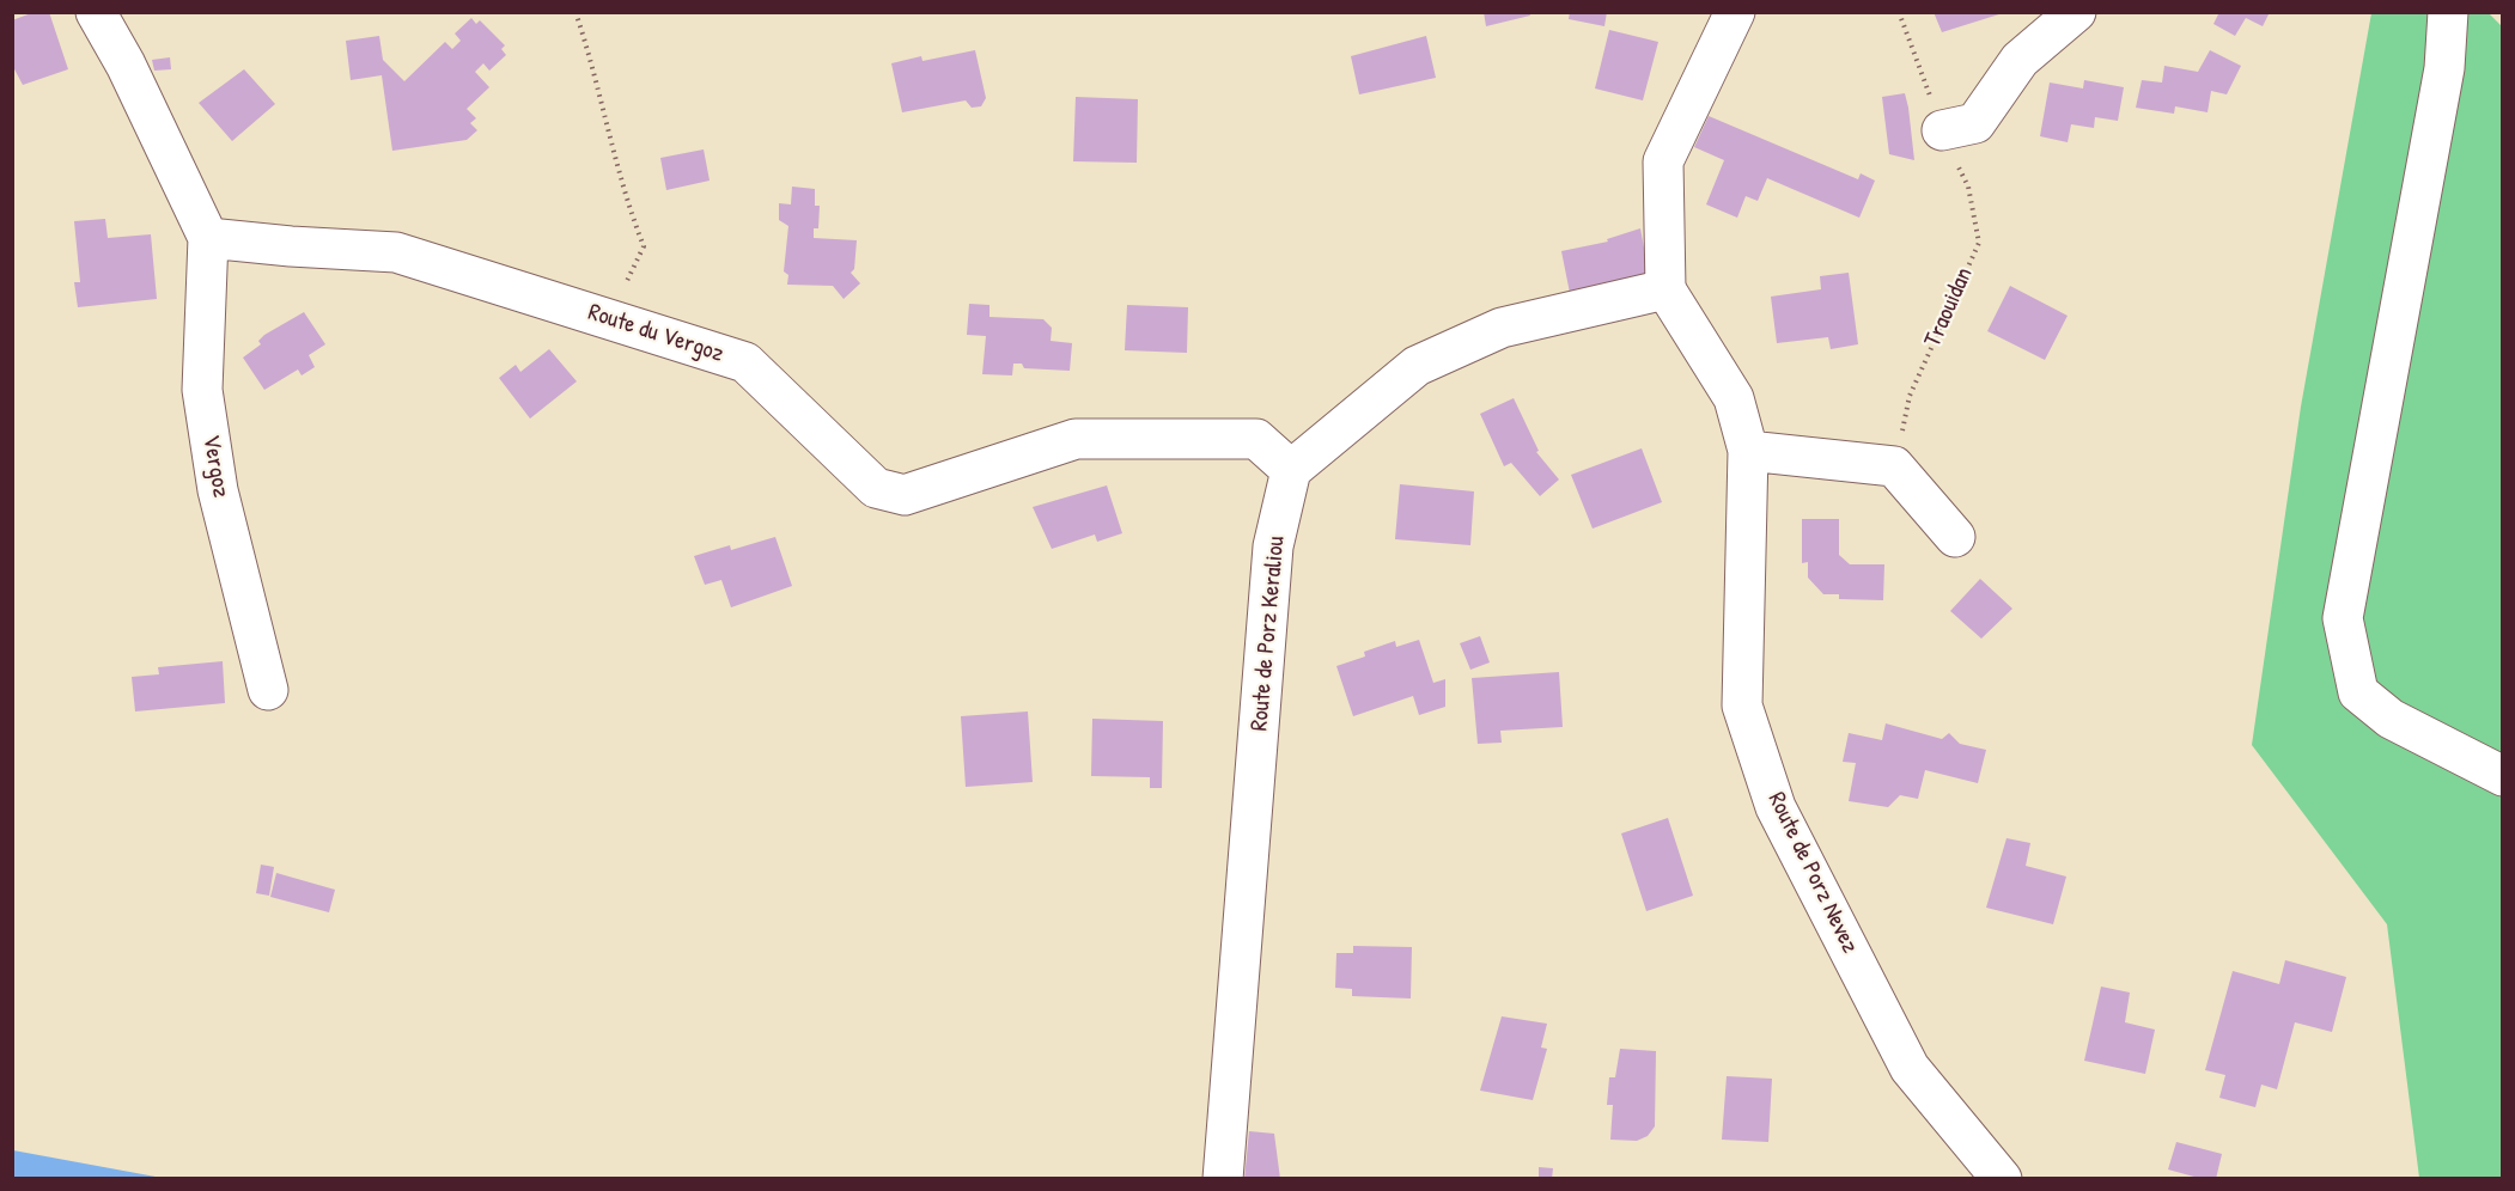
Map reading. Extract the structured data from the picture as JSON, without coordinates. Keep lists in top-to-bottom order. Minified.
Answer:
{"streets":{"street":["Route du Vergoz","Vergoz","Route de Porz Keraliou","Route de Porz Nevez"],"path":["Traouidan"]},"crossings":[["Route du Vergoz","Vergoz"],["Route du Vergoz","Route de Porz Keraliou"]]}
